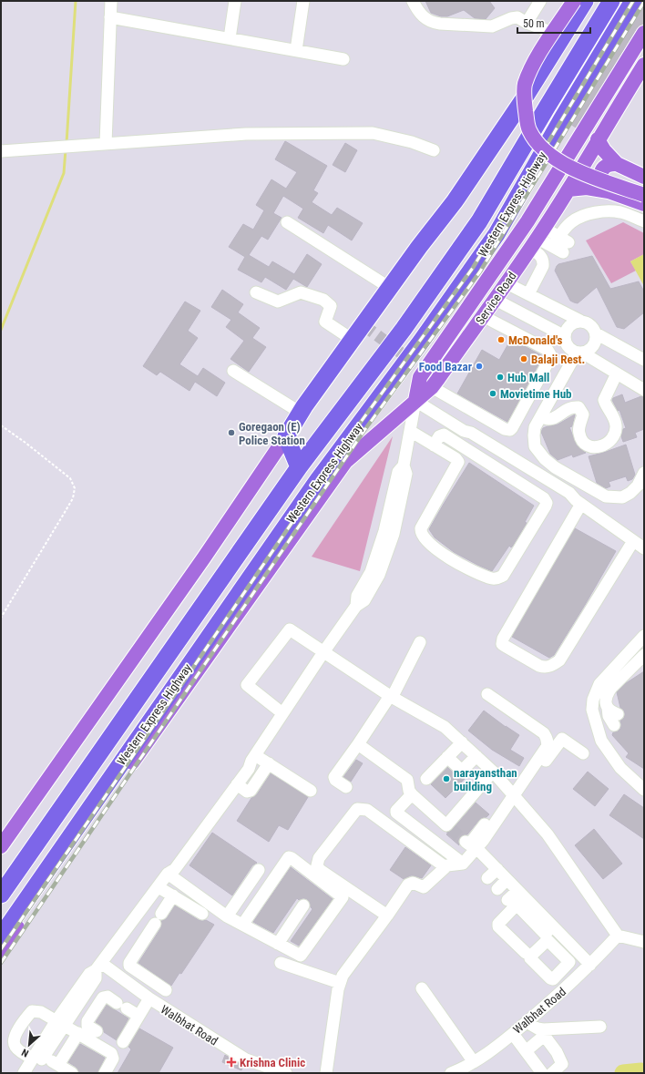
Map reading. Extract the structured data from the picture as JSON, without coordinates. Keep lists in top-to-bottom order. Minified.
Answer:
{"streets":{"highway":["Western Express Highway"],"main road":["Service Road"],"street":["Walbhat Road"]},"places":{"other":["McDonald's","Balaji Rest.","Food Bazar","Hub Mall","Movietime Hub","Goregaon (E) Police Station","narayansthan building"],"health":["Krishna Clinic"]},"scale_bar":"50 m","north":"bottom left"}
